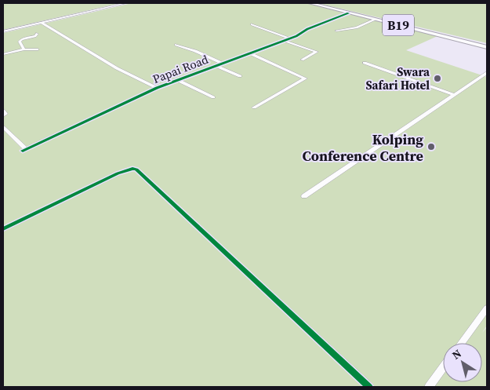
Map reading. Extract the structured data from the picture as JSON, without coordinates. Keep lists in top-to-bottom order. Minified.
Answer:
{"streets":{"highway":["B19"],"street":["Papai Road"]},"crossings":[["B19","Papai Road"]],"places":["Swara Safari Hotel","Kolping Conference Centre"],"north":"top left"}
